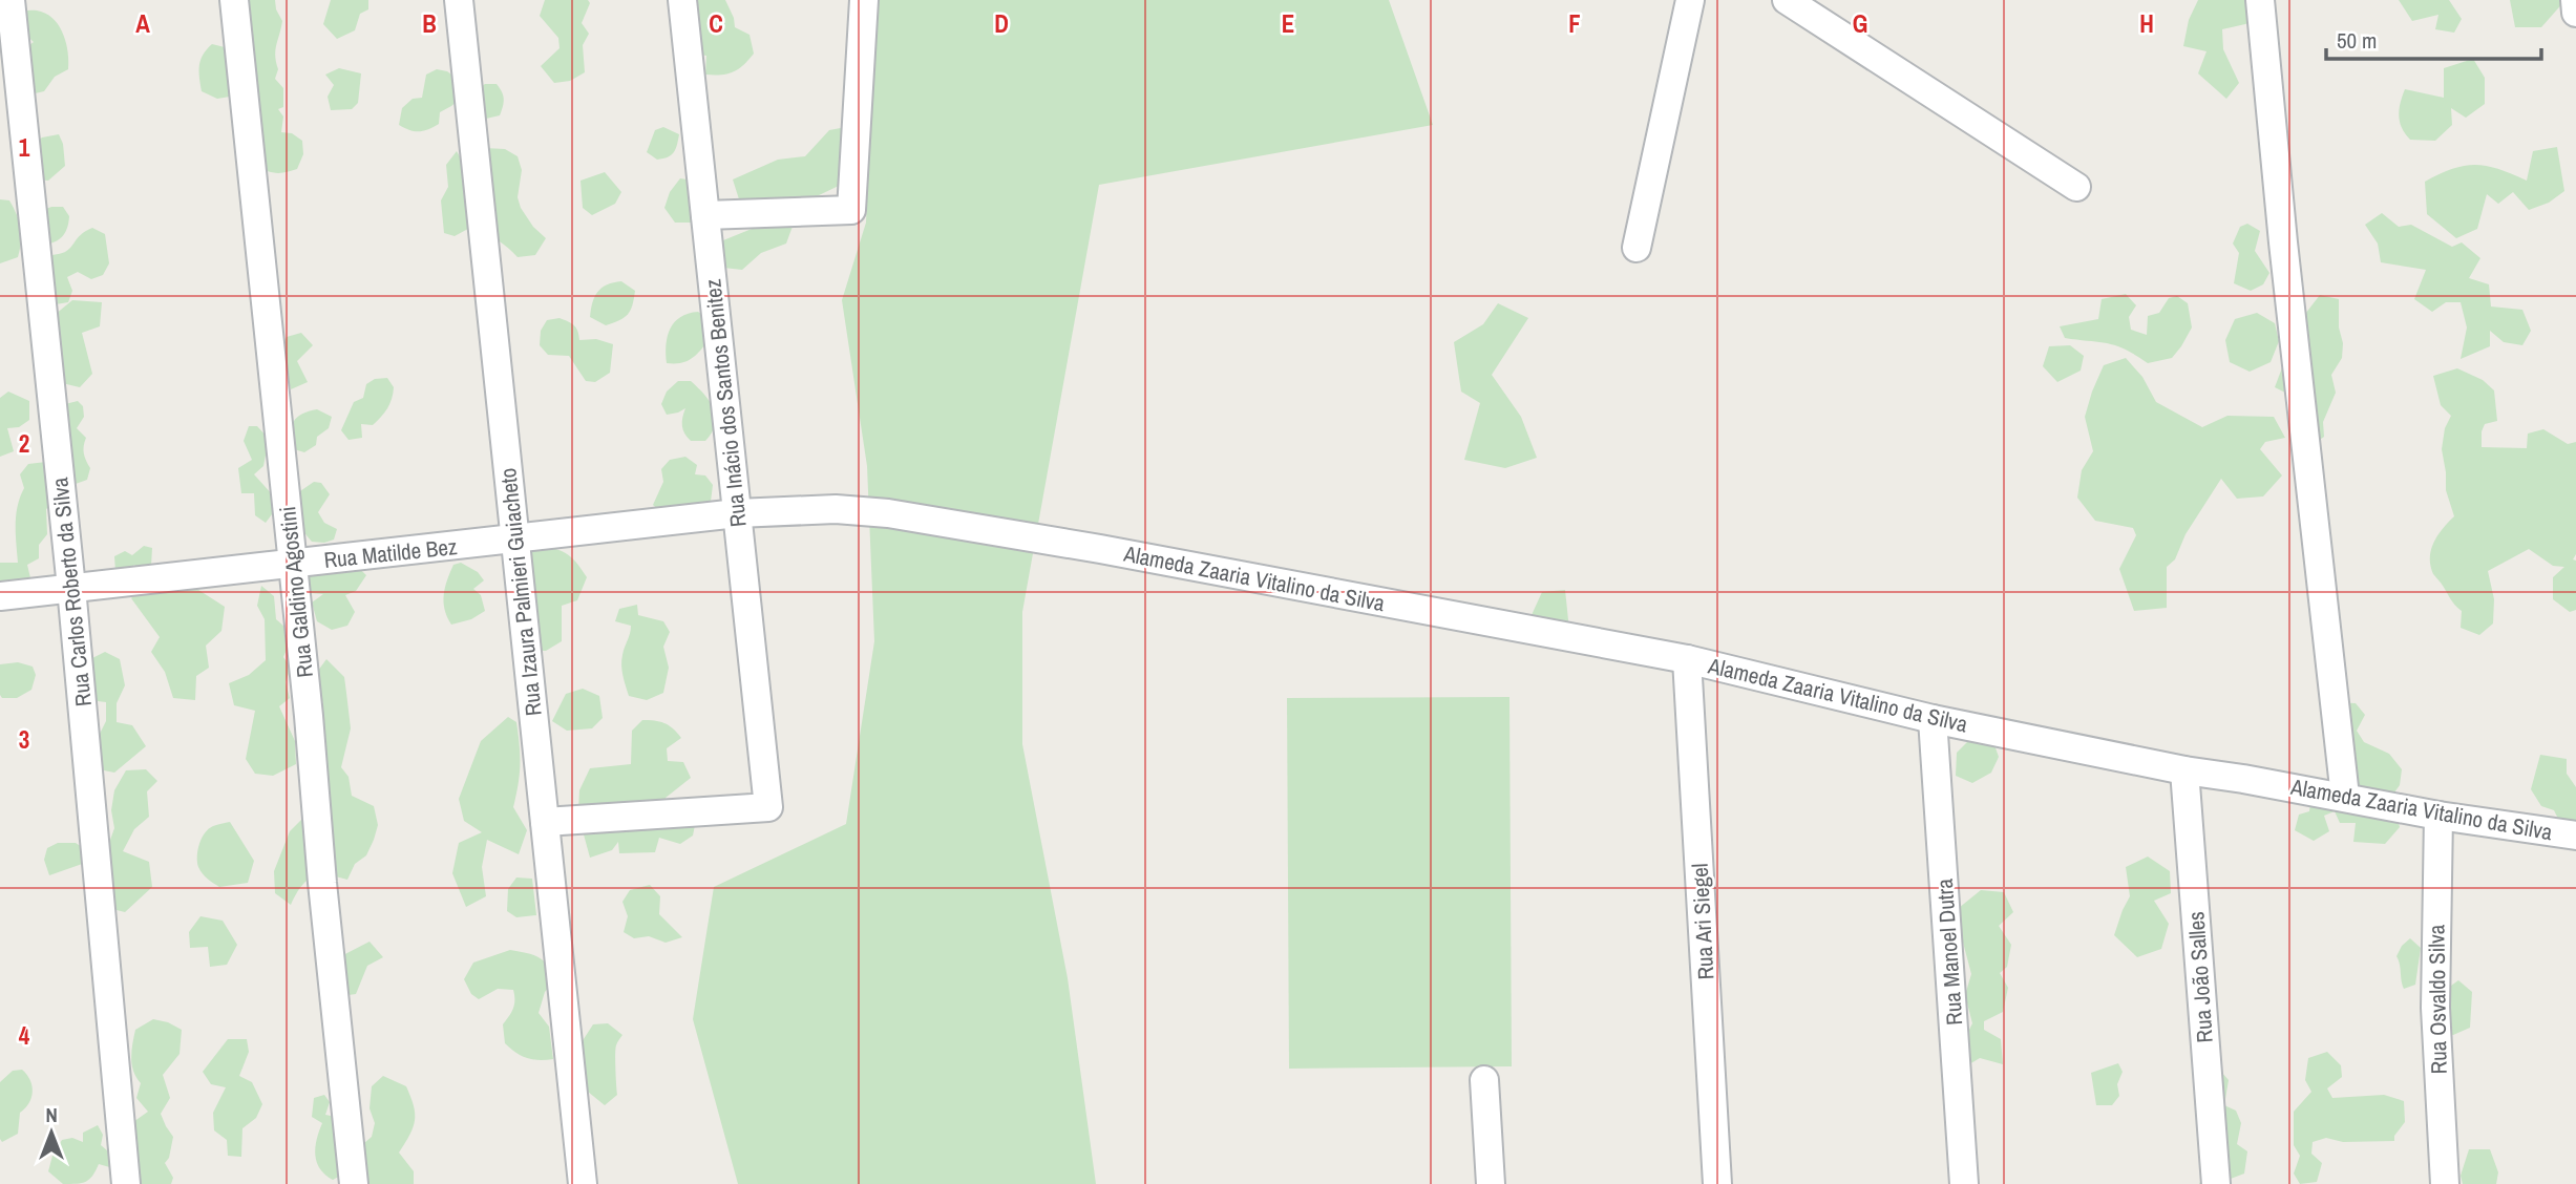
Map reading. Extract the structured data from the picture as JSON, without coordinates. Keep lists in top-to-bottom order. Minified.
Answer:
{"streets":{"street":["Rua Inácio dos Santos Benitez","Rua Matilde Bez","Alameda Zaaria Vitalino da Silva","Rua Carlos Roberto da Silva","Rua Galdino Agostini","Rua Izaura Palmieri Guiacheto","Rua Ari Siegel","Rua Manoel Dutra","Rua João Salles","Rua Osvaldo Silva"]},"crossings":[["Rua Inácio dos Santos Benitez","Rua Matilde Bez"],["Rua Inácio dos Santos Benitez","Alameda Zaaria Vitalino da Silva"],["Rua Inácio dos Santos Benitez","Rua Izaura Palmieri Guiacheto"],["Rua Matilde Bez","Alameda Zaaria Vitalino da Silva"],["Rua Matilde Bez","Rua Carlos Roberto da Silva"],["Rua Matilde Bez","Rua Galdino Agostini"],["Rua Matilde Bez","Rua Izaura Palmieri Guiacheto"],["Alameda Zaaria Vitalino da Silva","Rua Ari Siegel"],["Alameda Zaaria Vitalino da Silva","Rua Manoel Dutra"],["Alameda Zaaria Vitalino da Silva","Rua João Salles"],["Alameda Zaaria Vitalino da Silva","Rua Osvaldo Silva"]],"scale_bar":"50 m","north":"top","grid":{"columns":["A","B","C","D","E","F","G","H"],"rows":["1","2","3","4"]}}
